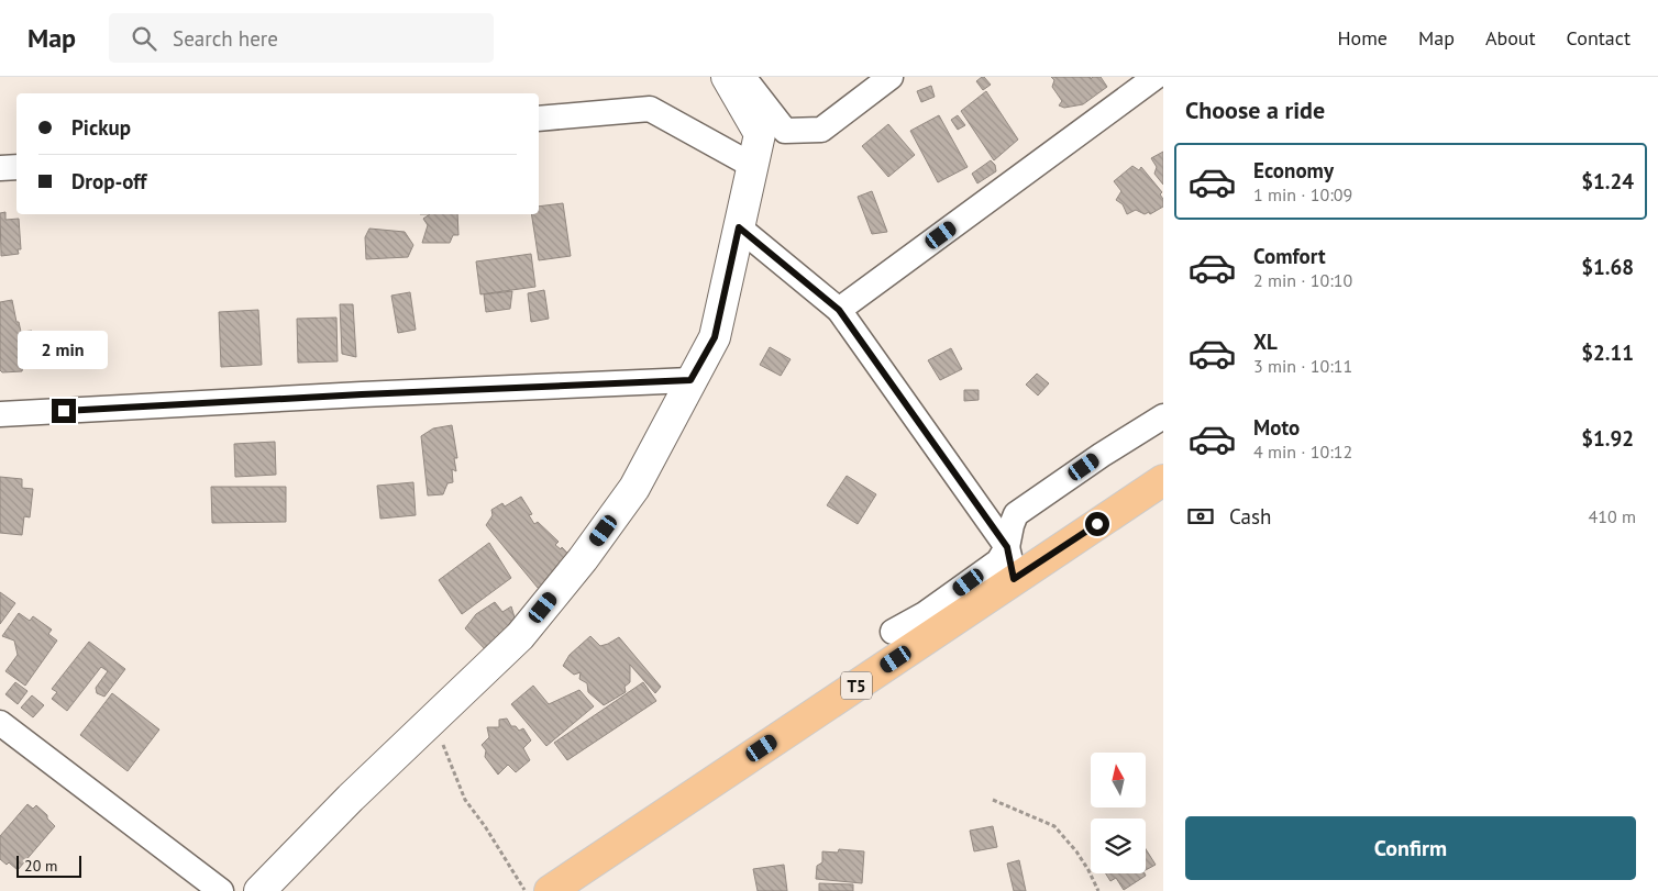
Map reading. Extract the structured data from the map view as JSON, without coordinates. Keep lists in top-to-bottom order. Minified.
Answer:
{"streets":{"highway":["T5"]},"scale_bar":"20 m","north":"top","page":{"header":"Map","search":"Search here","nav":["Home","Map","About","Contact"],"heading":"Choose a ride","banner":["Pickup","Drop-off"],"list":[{"name":"Economy","note":"1 min · 10:09","value":"$1.24"},{"name":"Comfort","note":"2 min · 10:10","value":"$1.68"},{"name":"XL","note":"3 min · 10:11","value":"$2.11"},{"name":"Moto","note":"4 min · 10:12","value":"$1.92"}],"bubble":"2 min","pay":["Cash","410 m"],"buttons":"Confirm","scale":"20 m"}}
